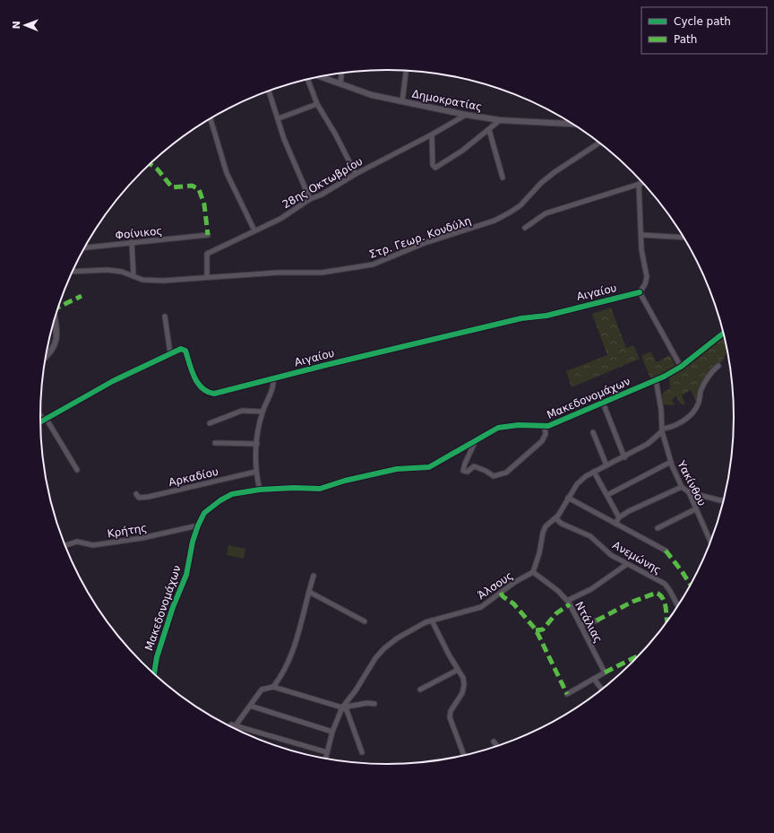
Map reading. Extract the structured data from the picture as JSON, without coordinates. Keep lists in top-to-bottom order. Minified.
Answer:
{"streets":{"street":["Δημοκρατίας","28ης Οκτωβρίου","Φοίνικος","Στρ. Γεωρ. Κονδύλη","Αιγαίου","Μακεδονομάχων","Αρκαδίου","Υακίνθου","Κρήτης","Ανεμώνης","Άλσους","Ντάλιας"]},"crossings":[["Δημοκρατίας","28ης Οκτωβρίου"],["28ης Οκτωβρίου","Στρ. Γεωρ. Κονδύλη"],["Μακεδονομάχων","Υακίνθου"],["Μακεδονομάχων","Κρήτης"],["Άλσους","Ντάλιας"]],"legend":["Cycle path","Path"],"north":"left"}
